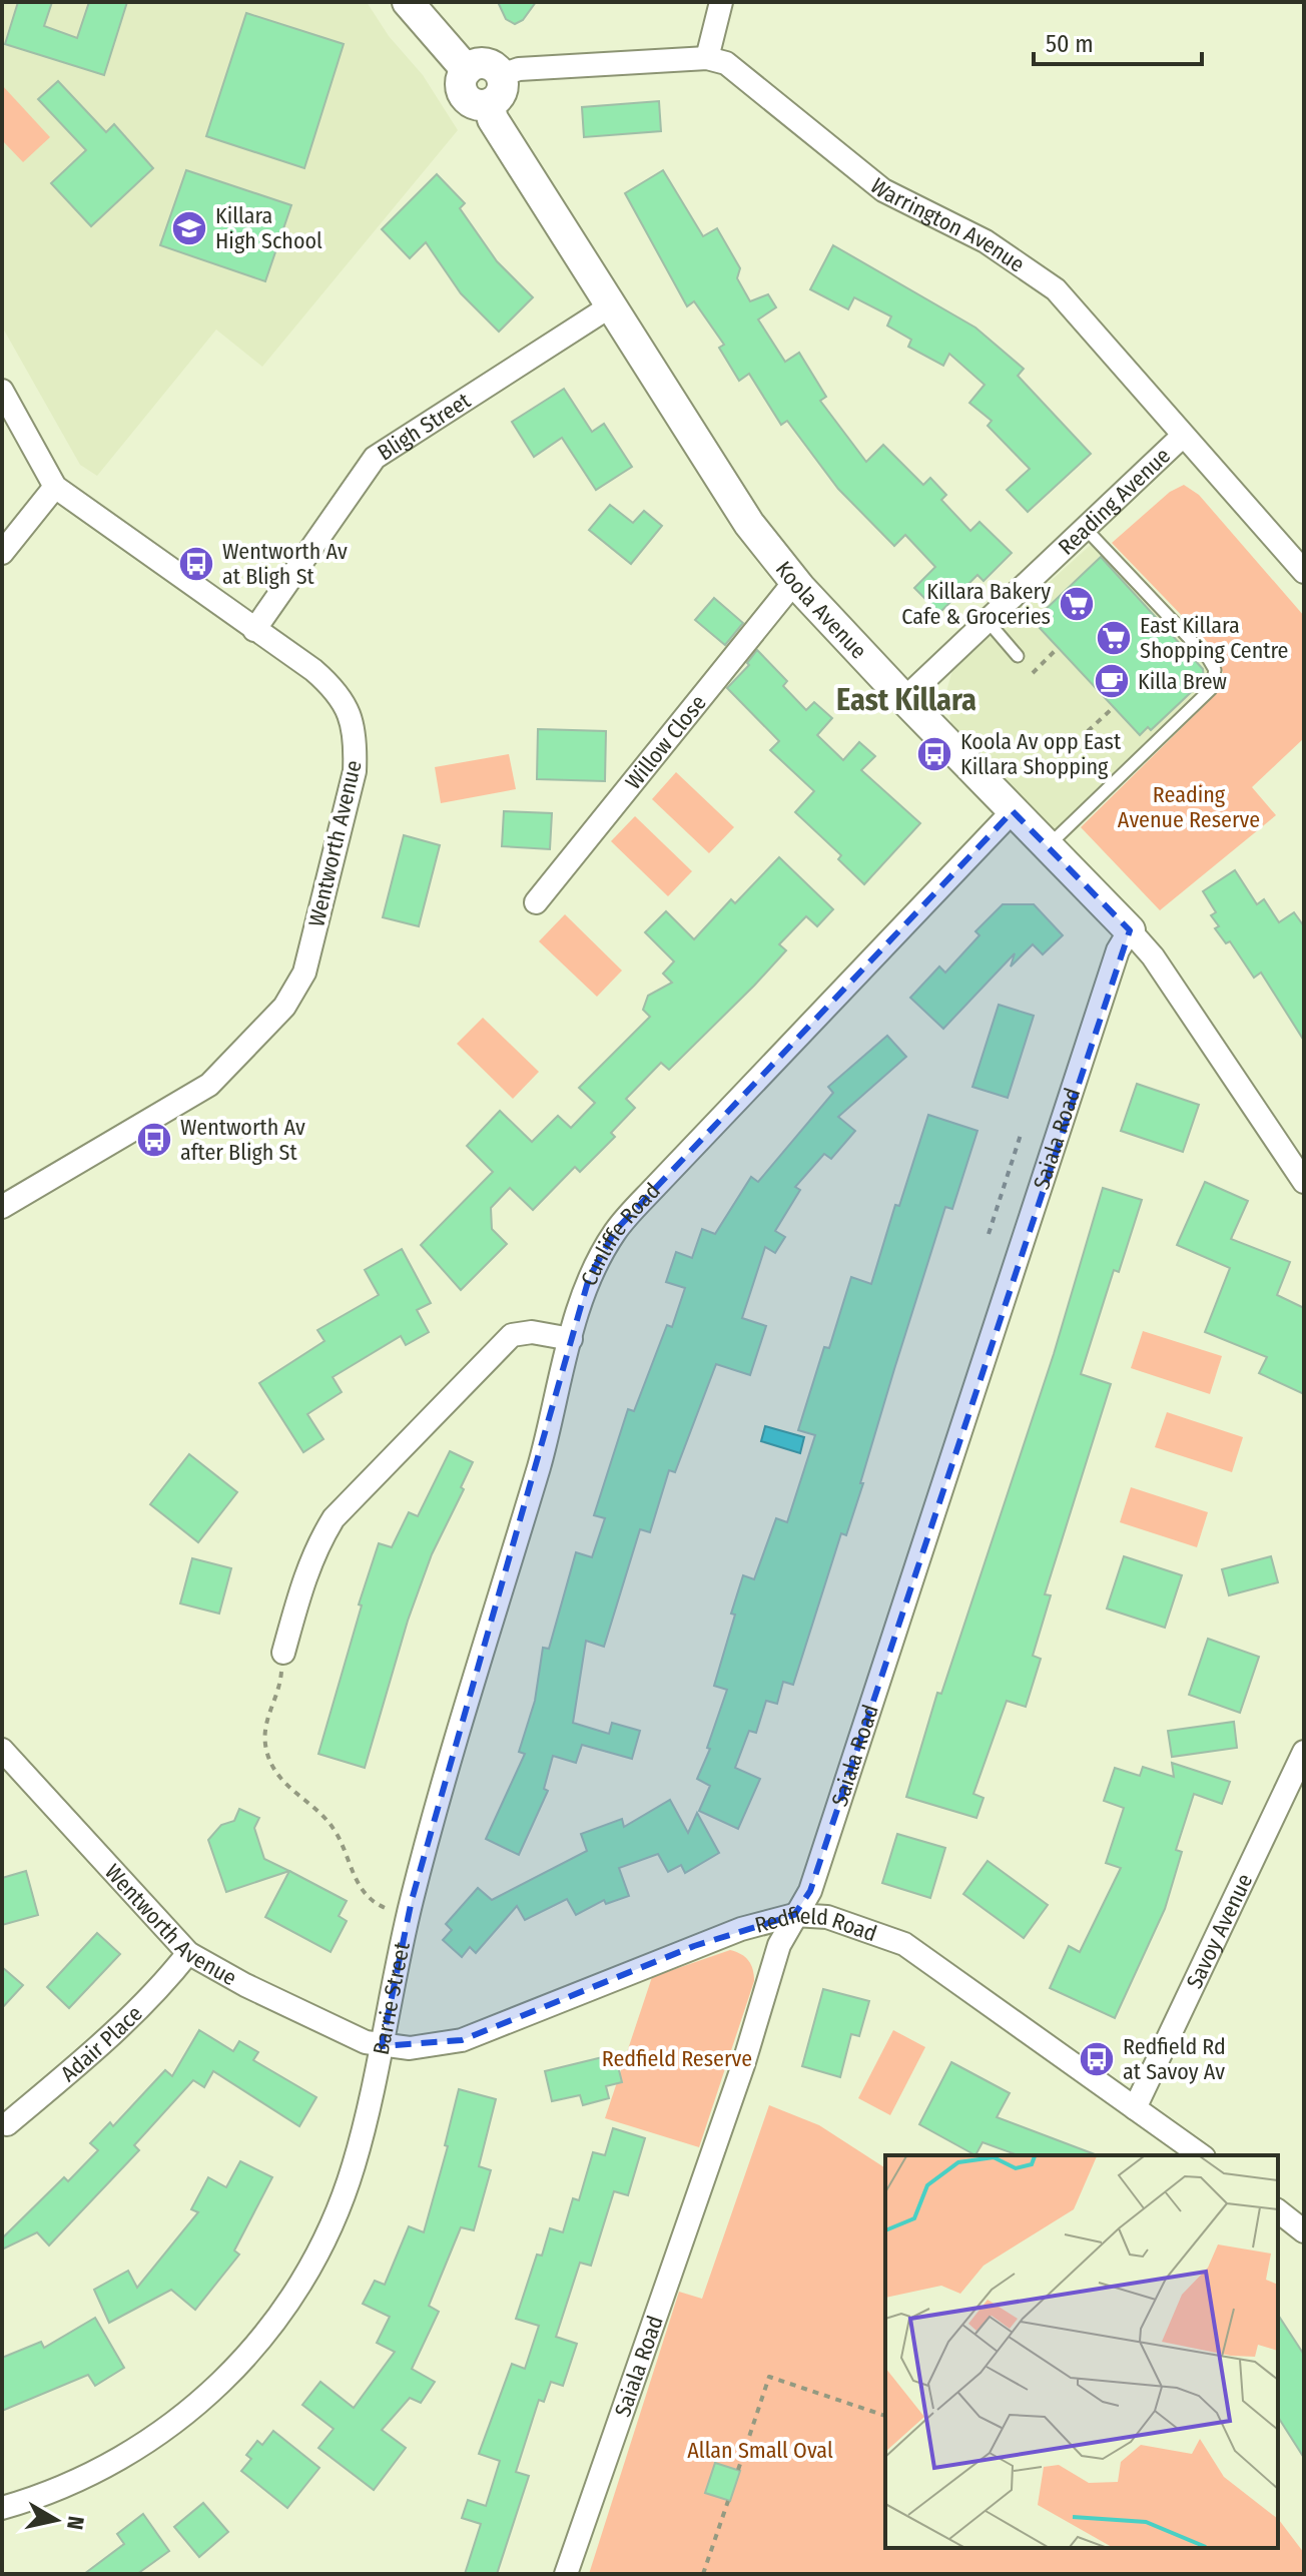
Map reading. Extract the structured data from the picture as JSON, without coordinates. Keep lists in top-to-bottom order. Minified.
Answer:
{"streets":{"street":["Warrington Avenue","Bligh Street","Reading Avenue","Koola Avenue","Willow Close","Wentworth Avenue","Saiala Road","Cunliffe Road","Savoy Avenue","Redfield Road","Barrie Street","Adair Place"]},"crossings":[["Warrington Avenue","Reading Avenue"],["Bligh Street","Koola Avenue"],["Bligh Street","Wentworth Avenue"],["Reading Avenue","Koola Avenue"],["Koola Avenue","Willow Close"],["Koola Avenue","Saiala Road"],["Koola Avenue","Cunliffe Road"],["Wentworth Avenue","Redfield Road"],["Wentworth Avenue","Barrie Street"],["Wentworth Avenue","Adair Place"],["Saiala Road","Redfield Road"],["Cunliffe Road","Barrie Street"],["Savoy Avenue","Redfield Road"],["Redfield Road","Barrie Street"]],"districts":["East Killara"],"parks":["Reading Avenue Reserve","Redfield Reserve","Allan Small Oval"],"places":{"school or university":["Killara High School"],"bus stop":["Wentworth Av at Bligh St","Koola Av opp East Killara Shopping","Wentworth Av after Bligh St","Redfield Rd at Savoy Av"],"supermarket":["Killara Bakery Cafe & Groceries","East Killara Shopping Centre"],"cafe":["Killa Brew"]},"scale_bar":"50 m","north":"right"}
